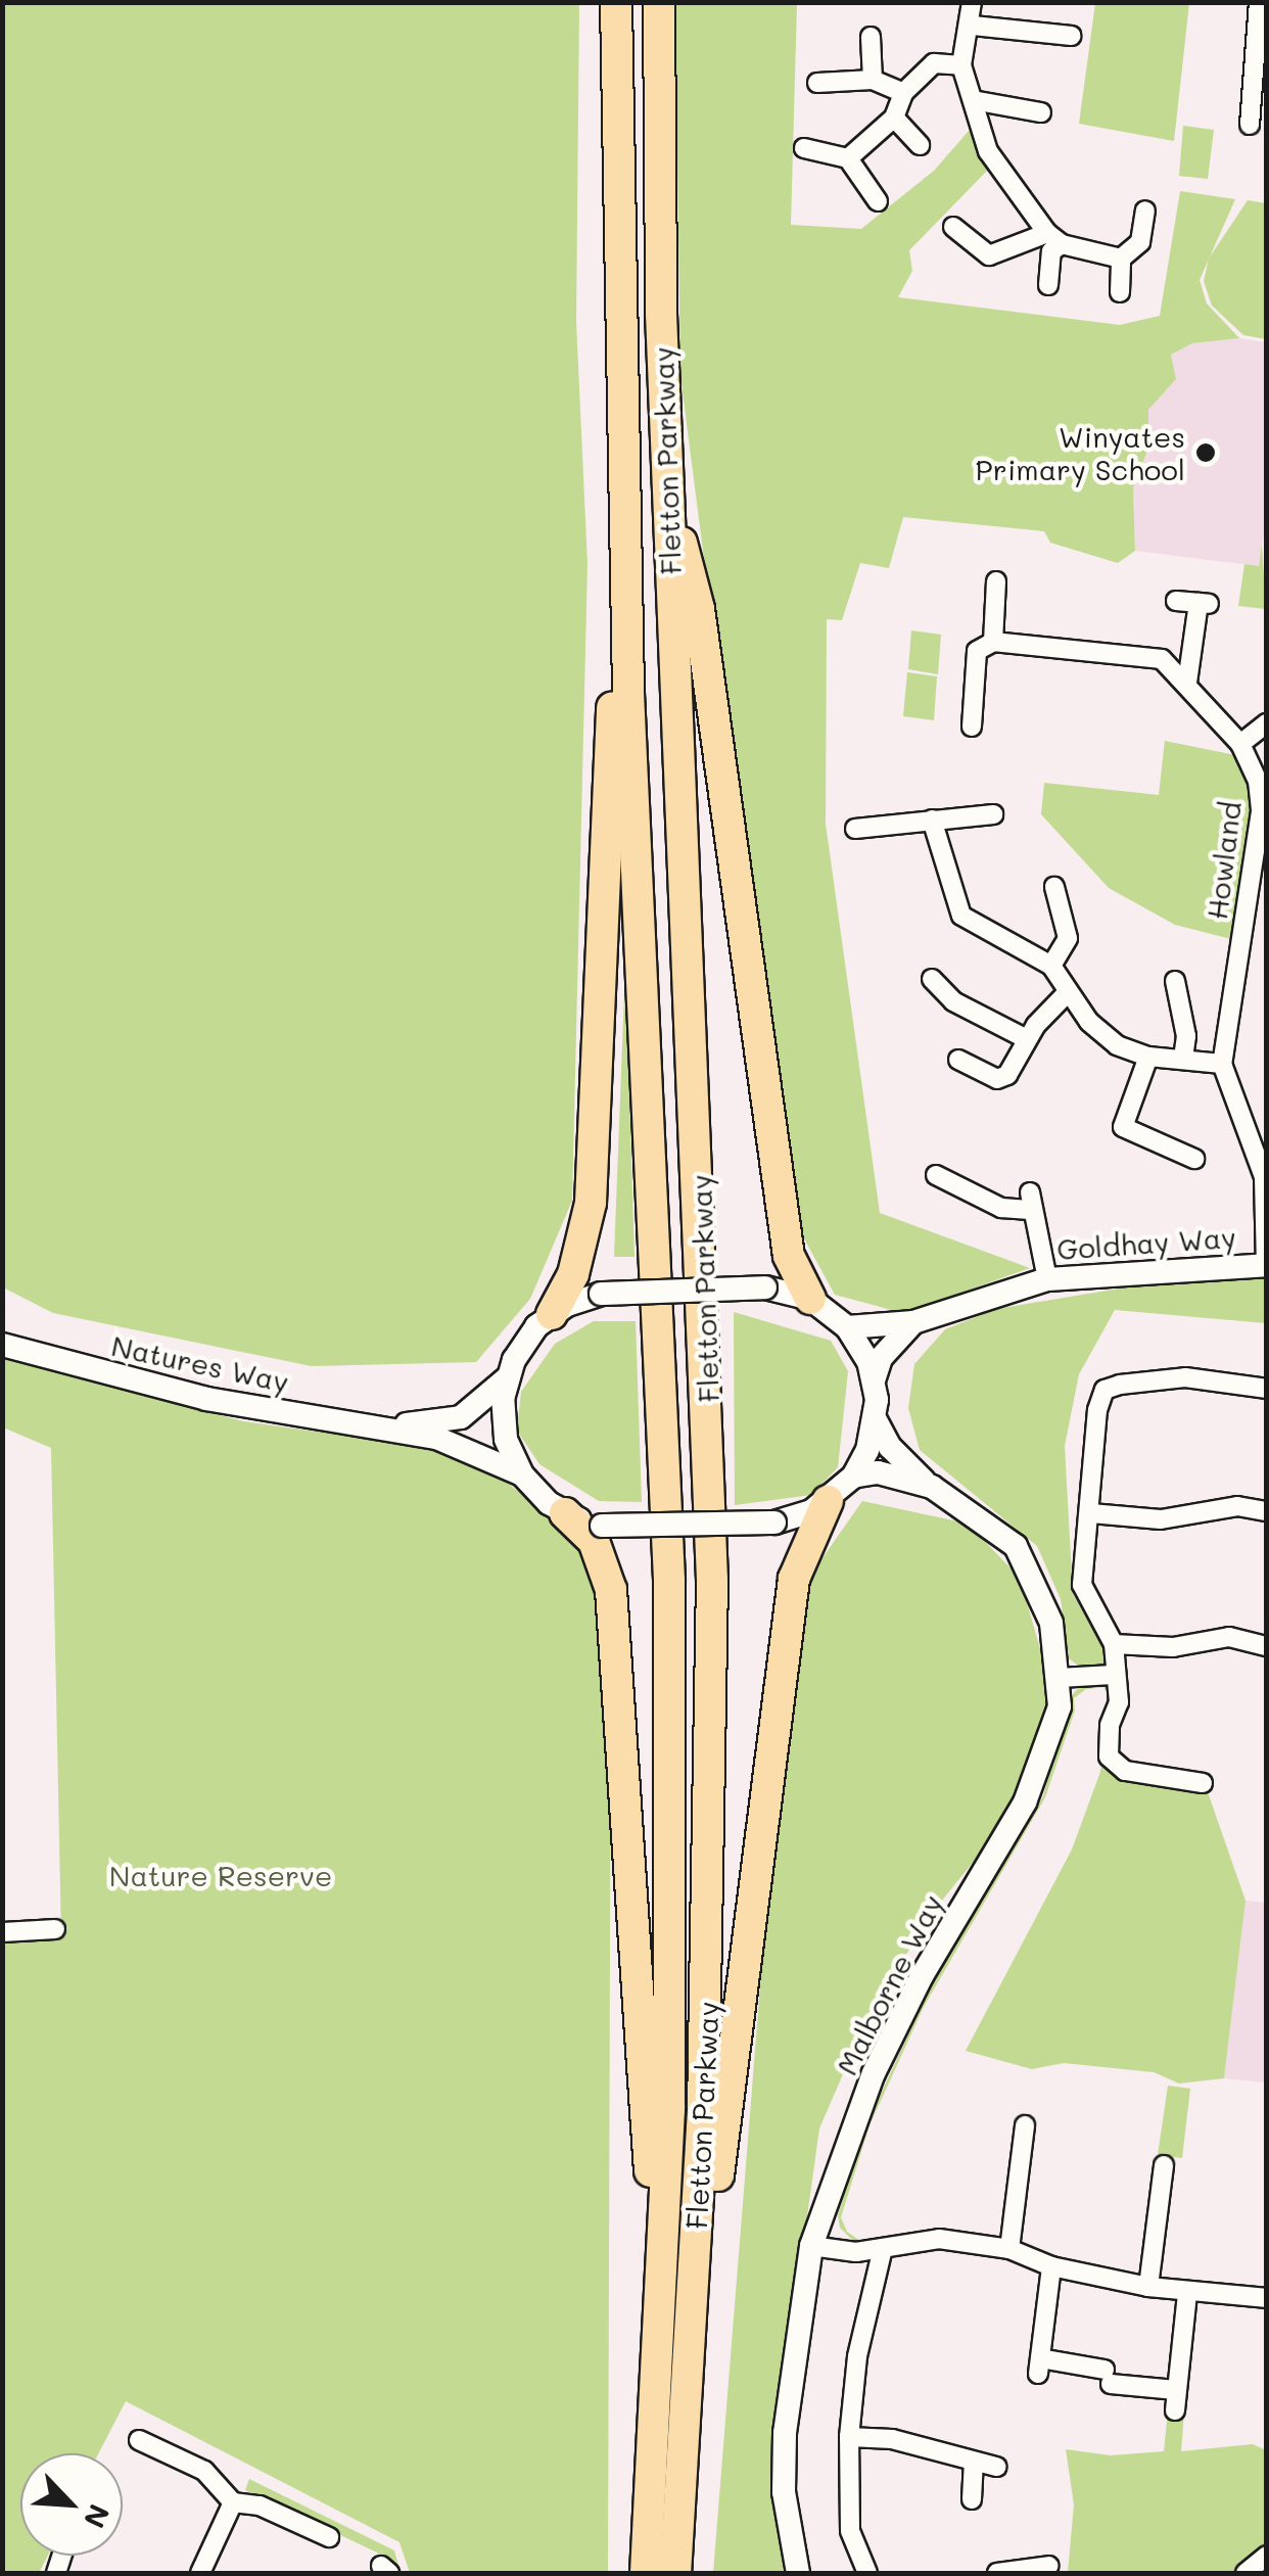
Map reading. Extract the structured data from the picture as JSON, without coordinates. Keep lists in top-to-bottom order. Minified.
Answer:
{"streets":{"highway":["Fletton Parkway"],"street":["Howland","Goldhay Way","Natures Way","Malborne Way"]},"crossings":[["Goldhay Way","Natures Way"],["Goldhay Way","Malborne Way"],["Natures Way","Malborne Way"]],"parks":["Nature Reserve"],"places":["Winyates Primary School"],"north":"bottom right"}
